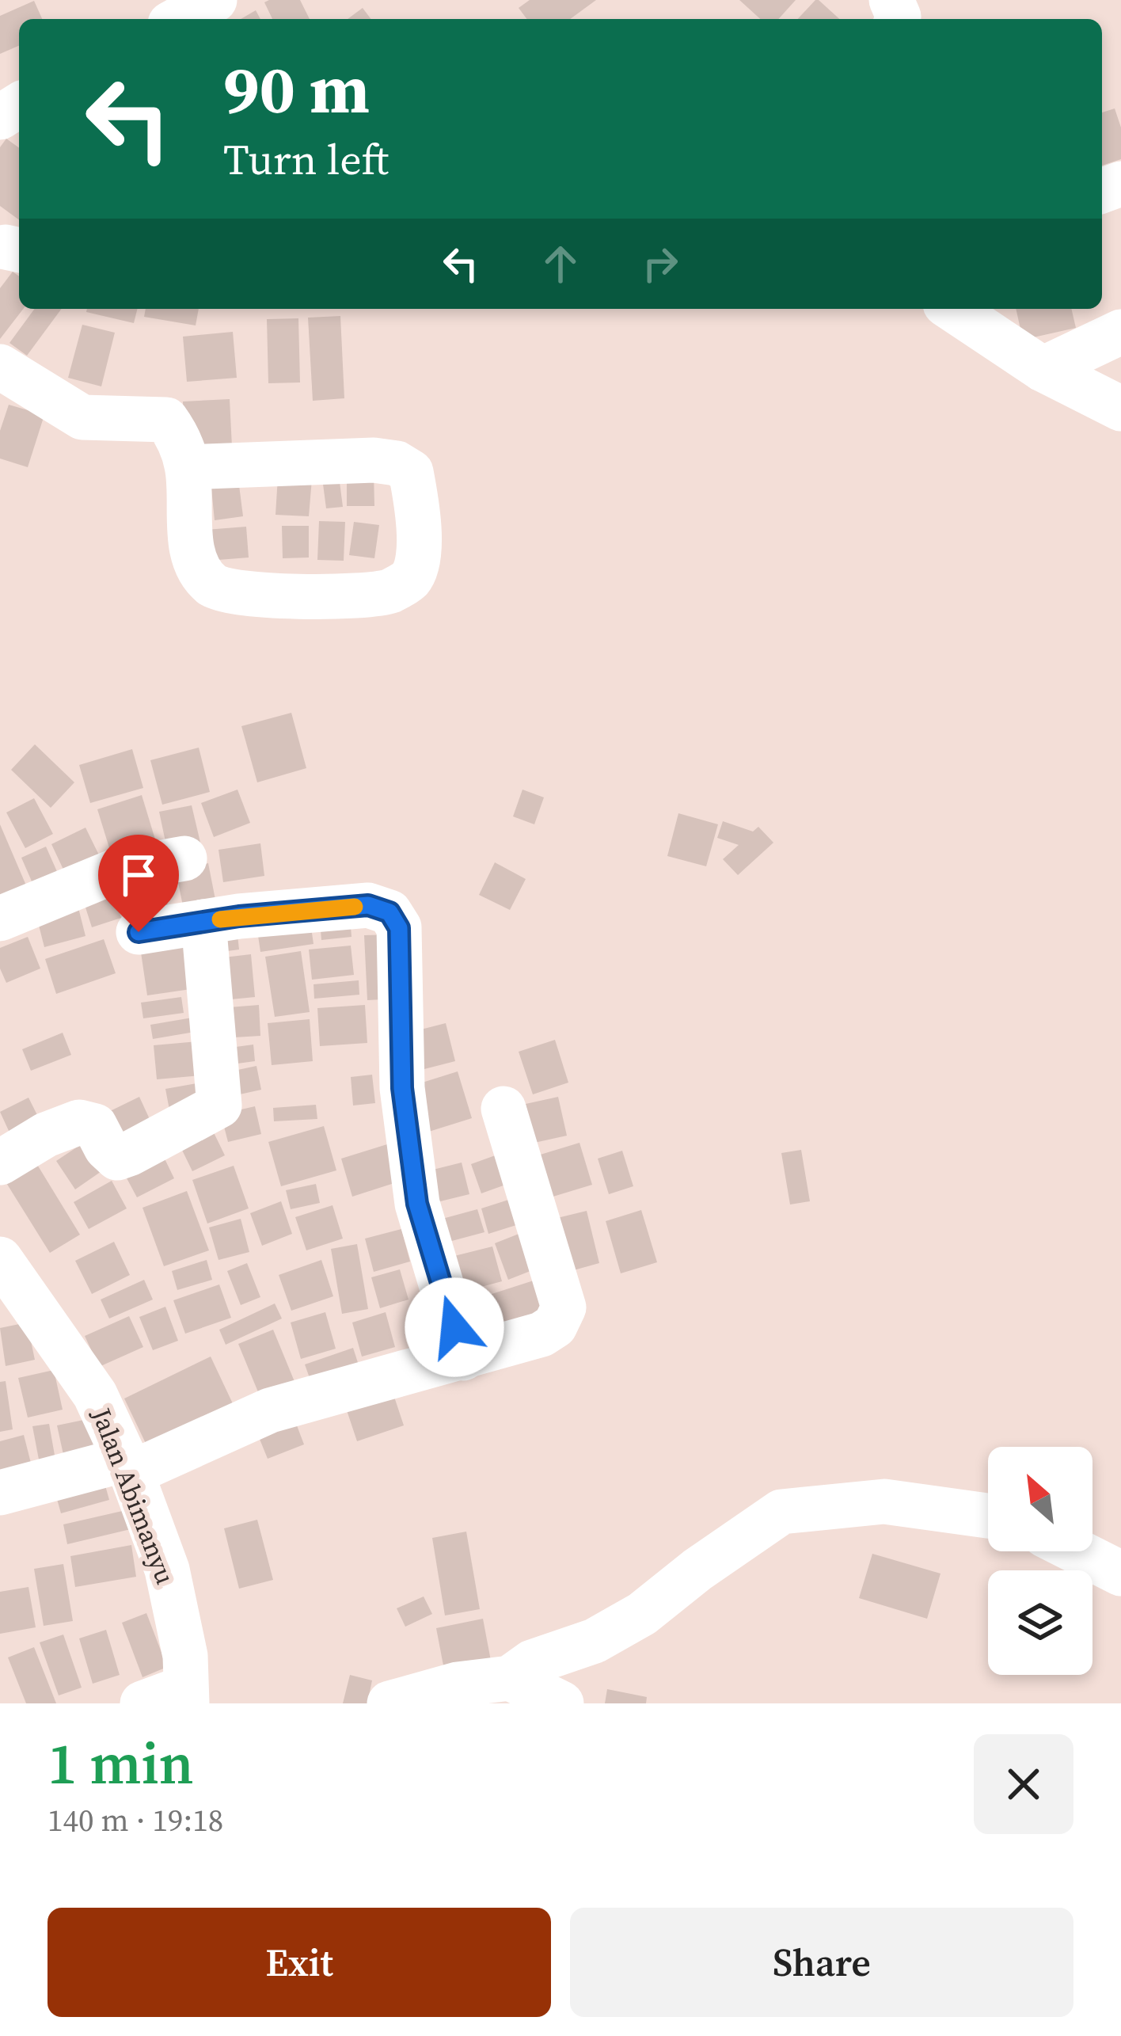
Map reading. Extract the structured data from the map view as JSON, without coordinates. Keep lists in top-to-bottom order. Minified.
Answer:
{"streets":{"street":["Jalan Abimanyu"]},"north":"top left","page":{"turn":["90 m","Turn left"],"heading":["1 min","140 m · 19:18"],"buttons":["Exit","Share"]}}
